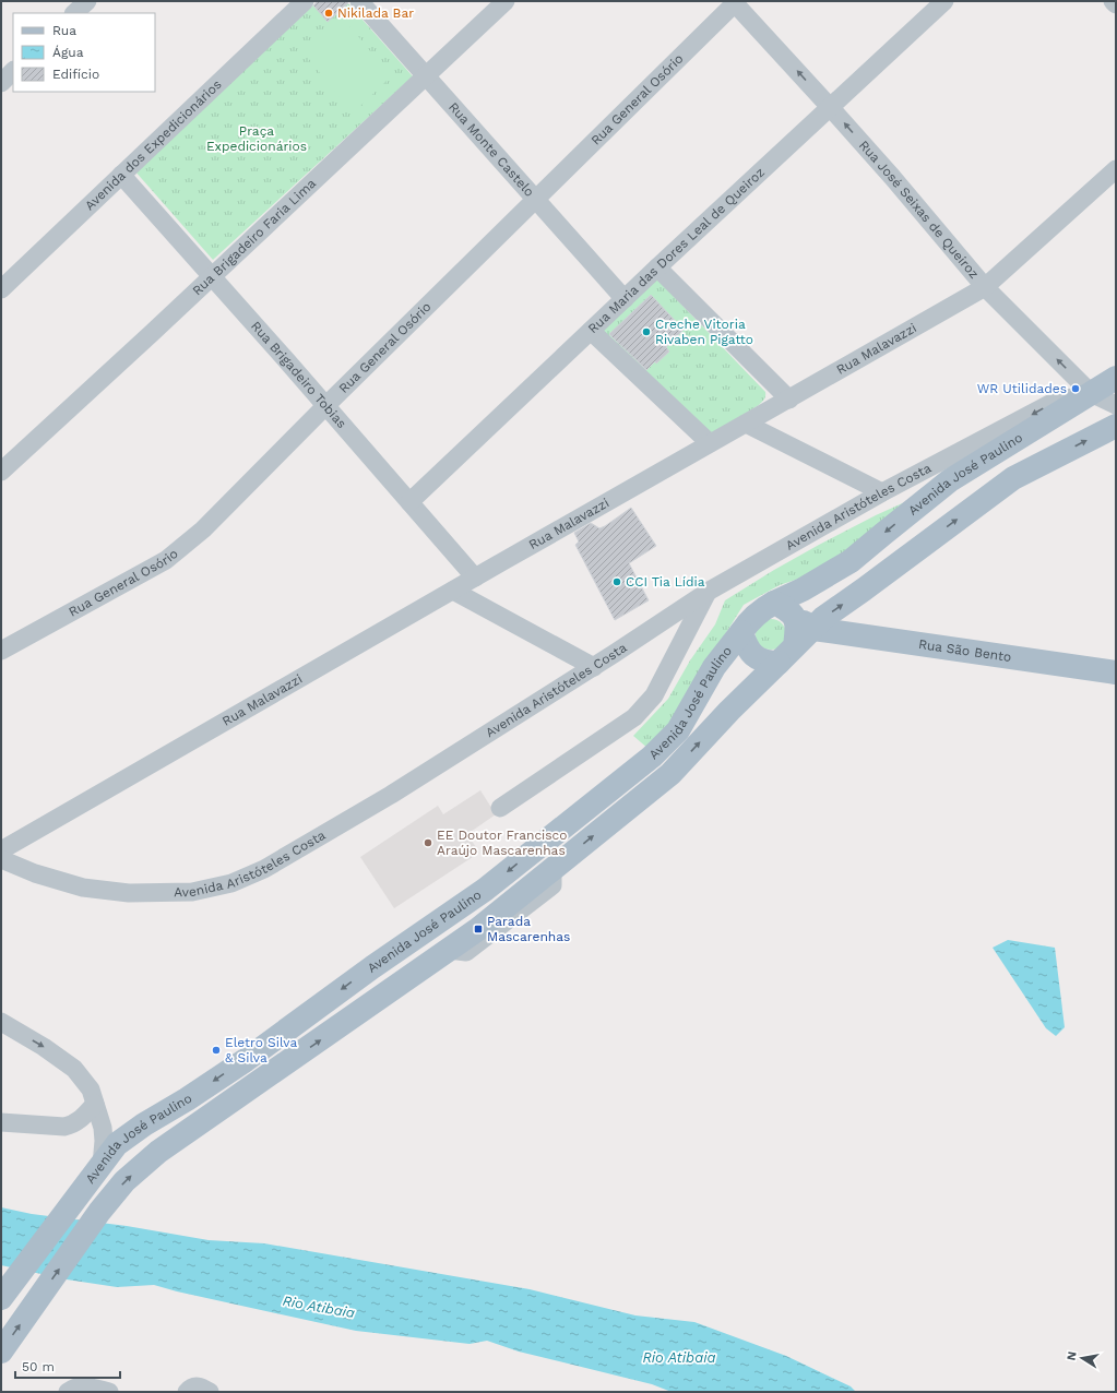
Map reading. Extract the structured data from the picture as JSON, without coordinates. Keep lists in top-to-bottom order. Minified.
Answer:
{"streets":{"main road":["Avenida José Paulino","Rua São Bento"],"street":["Rua General Osório","Avenida dos Expedicionários","Rua Monte Castelo","Rua José Seixas de Queiroz","Rua Brigadeiro Faria Lima","Rua Maria das Dores Leal de Queiroz","Rua Malavazzi","Rua Brigadeiro Tobias","Avenida Aristóteles Costa"]},"crossings":[["Rua General Osório","Rua Monte Castelo"],["Rua General Osório","Rua José Seixas de Queiroz"],["Rua General Osório","Rua Brigadeiro Tobias"],["Avenida dos Expedicionários","Rua Brigadeiro Tobias"],["Rua Monte Castelo","Rua Brigadeiro Faria Lima"],["Rua Monte Castelo","Rua Maria das Dores Leal de Queiroz"],["Rua José Seixas de Queiroz","Rua Maria das Dores Leal de Queiroz"],["Rua José Seixas de Queiroz","Rua Malavazzi"],["Rua José Seixas de Queiroz","Avenida José Paulino"],["Rua José Seixas de Queiroz","Avenida Aristóteles Costa"],["Rua Brigadeiro Faria Lima","Rua Brigadeiro Tobias"],["Rua Maria das Dores Leal de Queiroz","Rua Brigadeiro Tobias"],["Rua Malavazzi","Rua Brigadeiro Tobias"],["Avenida José Paulino","Avenida Aristóteles Costa"],["Avenida José Paulino","Rua São Bento"]],"one_way":["Rua José Seixas de Queiroz"],"water":["Rio Atibaia"],"parks":["Praça Expedicionários"],"places":{"other":["Nikilada Bar","Creche Vitoria Rivaben Pigatto","WR Utilidades","CCI Tia Lídia","EE Doutor Francisco Araújo Mascarenhas","Eletro Silva & Silva"],"transit":["Parada Mascarenhas"]},"legend":["Rua","Água","Edifício"],"scale_bar":"50 m","north":"left"}
